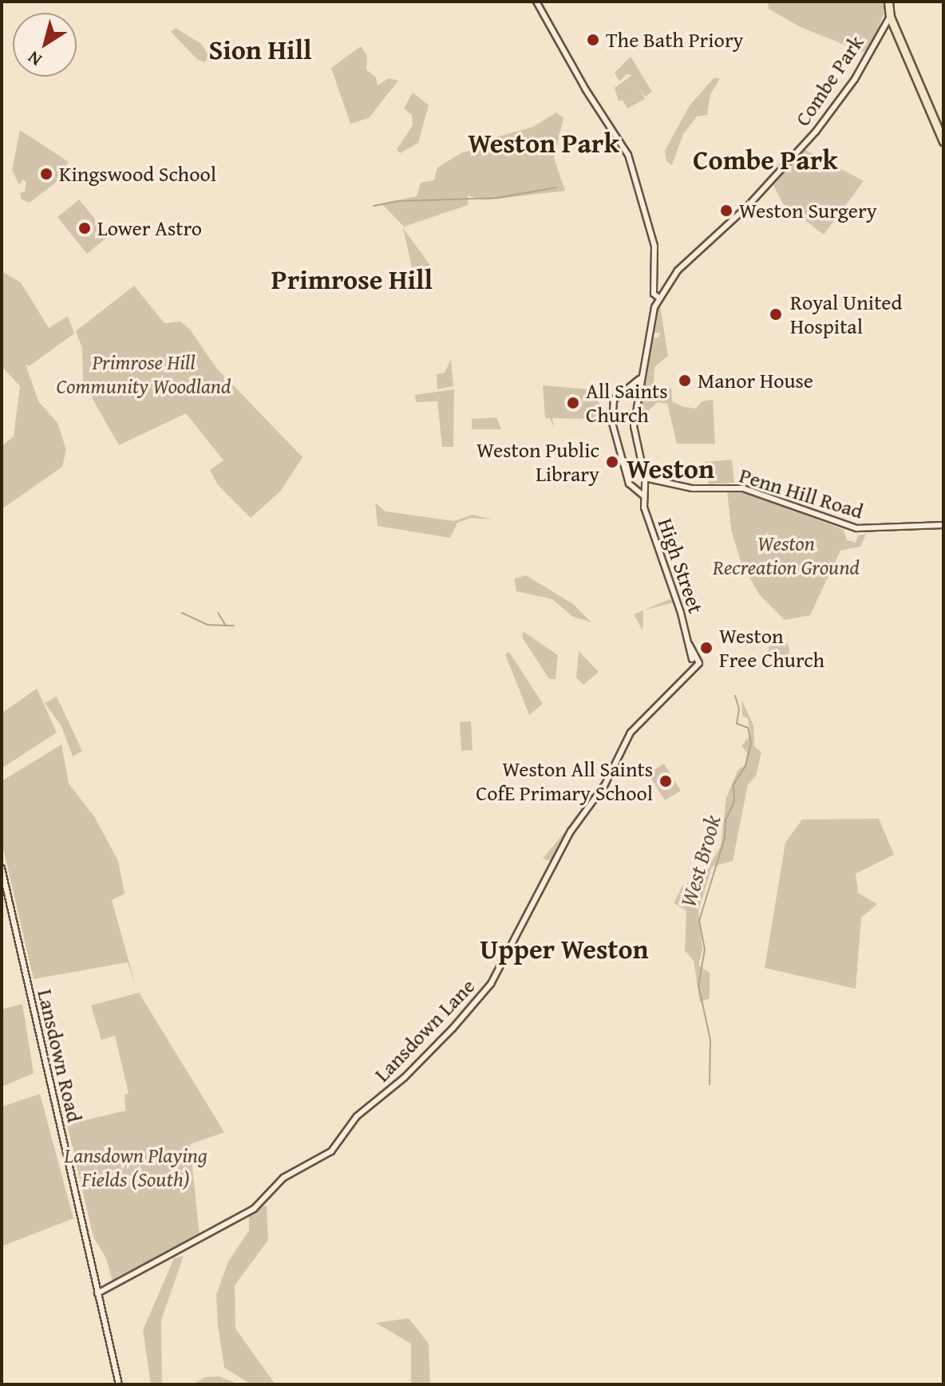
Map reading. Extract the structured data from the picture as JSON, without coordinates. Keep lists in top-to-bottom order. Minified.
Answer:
{"streets":{"street":["Combe Park","Penn Hill Road","High Street","Lansdown Lane","Lansdown Road"]},"crossings":[["High Street","Lansdown Lane"],["Lansdown Lane","Lansdown Road"]],"districts":["Sion Hill","Weston Park","Combe Park","Primrose Hill","Weston","Upper Weston"],"water":["West Brook"],"parks":["Primrose Hill Community Woodland","Weston Recreation Ground","Lansdown Playing Fields (South)"],"places":["The Bath Priory","Kingswood School","Weston Surgery","Lower Astro","Royal United Hospital","Manor House","All Saints Church","Weston Public Library","Weston Free Church","Weston All Saints CofE Primary School"],"north":"bottom left"}
